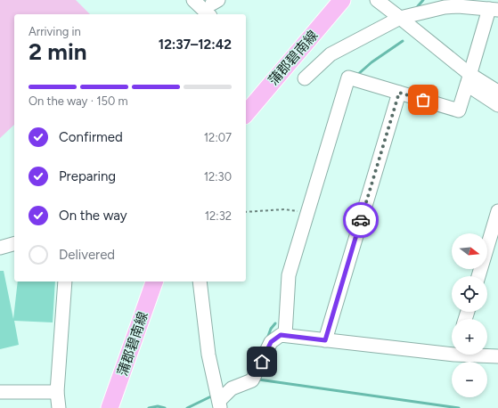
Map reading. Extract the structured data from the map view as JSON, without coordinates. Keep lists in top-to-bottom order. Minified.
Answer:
{"streets":{"main road":["蒲郡碧南線"]},"north":"right","page":{"heading":["2 min","Arriving in","12:37–12:42"],"bar":"On the way · 150 m","list":[["Confirmed","12:07"],["Preparing","12:30"],["On the way","12:32"],"Delivered"],"map_buttons":["+","−"]}}
